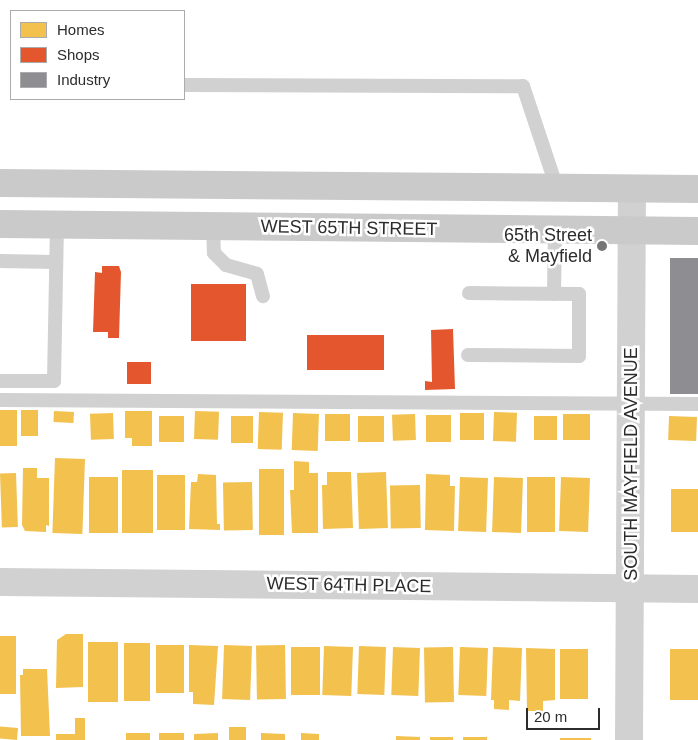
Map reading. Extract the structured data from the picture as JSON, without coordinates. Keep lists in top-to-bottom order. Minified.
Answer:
{"streets":{"street":["WEST 65TH STREET","SOUTH MAYFIELD AVENUE","WEST 64TH PLACE"]},"crossings":[["WEST 65TH STREET","SOUTH MAYFIELD AVENUE"],["SOUTH MAYFIELD AVENUE","WEST 64TH PLACE"]],"places":["65th Street & Mayfield"],"legend":["Homes","Shops","Industry"],"scale_bar":"20 m"}
